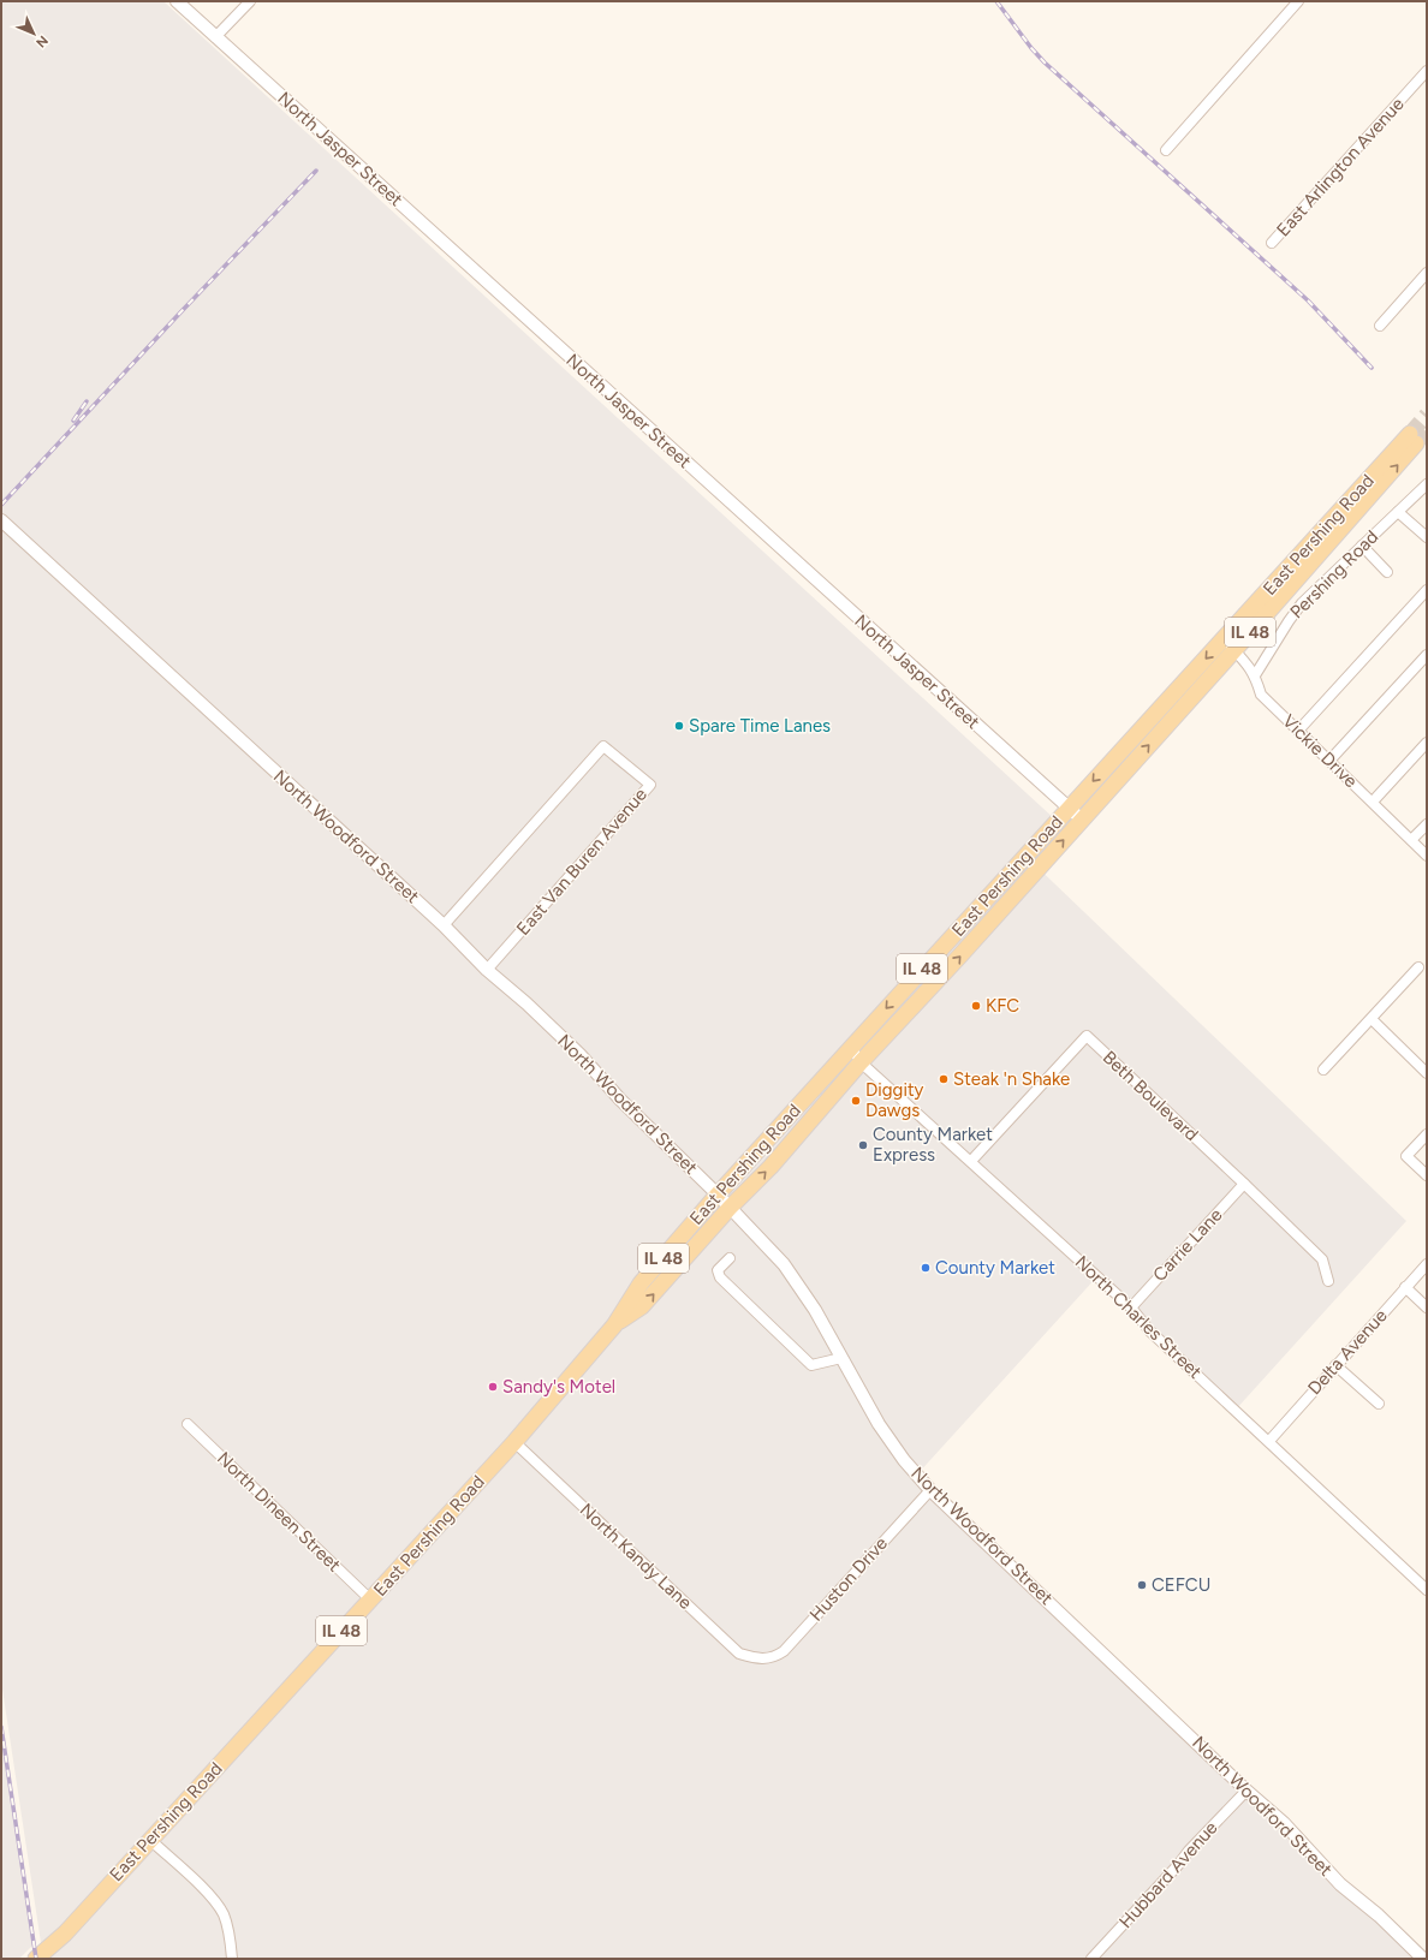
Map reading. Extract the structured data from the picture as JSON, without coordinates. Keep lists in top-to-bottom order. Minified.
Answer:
{"streets":{"main road":["East Pershing Road","IL 48"],"street":["North Jasper Street","East Arlington Avenue","Pershing Road","Vickie Drive","North Woodford Street","East Van Buren Avenue","Beth Boulevard","Carrie Lane","North Charles Street","Delta Avenue","North Dineen Street","North Kandy Lane","Huston Drive","Hubbard Avenue"]},"crossings":[["North Jasper Street","East Pershing Road"],["East Pershing Road","Vickie Drive"],["East Pershing Road","North Woodford Street"],["East Pershing Road","North Charles Street"],["East Pershing Road","North Dineen Street"],["East Pershing Road","North Kandy Lane"],["Pershing Road","Vickie Drive"],["North Woodford Street","East Van Buren Avenue"],["North Woodford Street","Huston Drive"],["North Woodford Street","Hubbard Avenue"],["Beth Boulevard","Carrie Lane"],["Beth Boulevard","North Charles Street"],["Carrie Lane","North Charles Street"],["North Charles Street","Delta Avenue"],["North Kandy Lane","Huston Drive"]],"places":["Spare Time Lanes","KFC","Steak 'n Shake","Diggity Dawgs","County Market Express","County Market","Sandy's Motel","CEFCU"],"north":"bottom right"}
